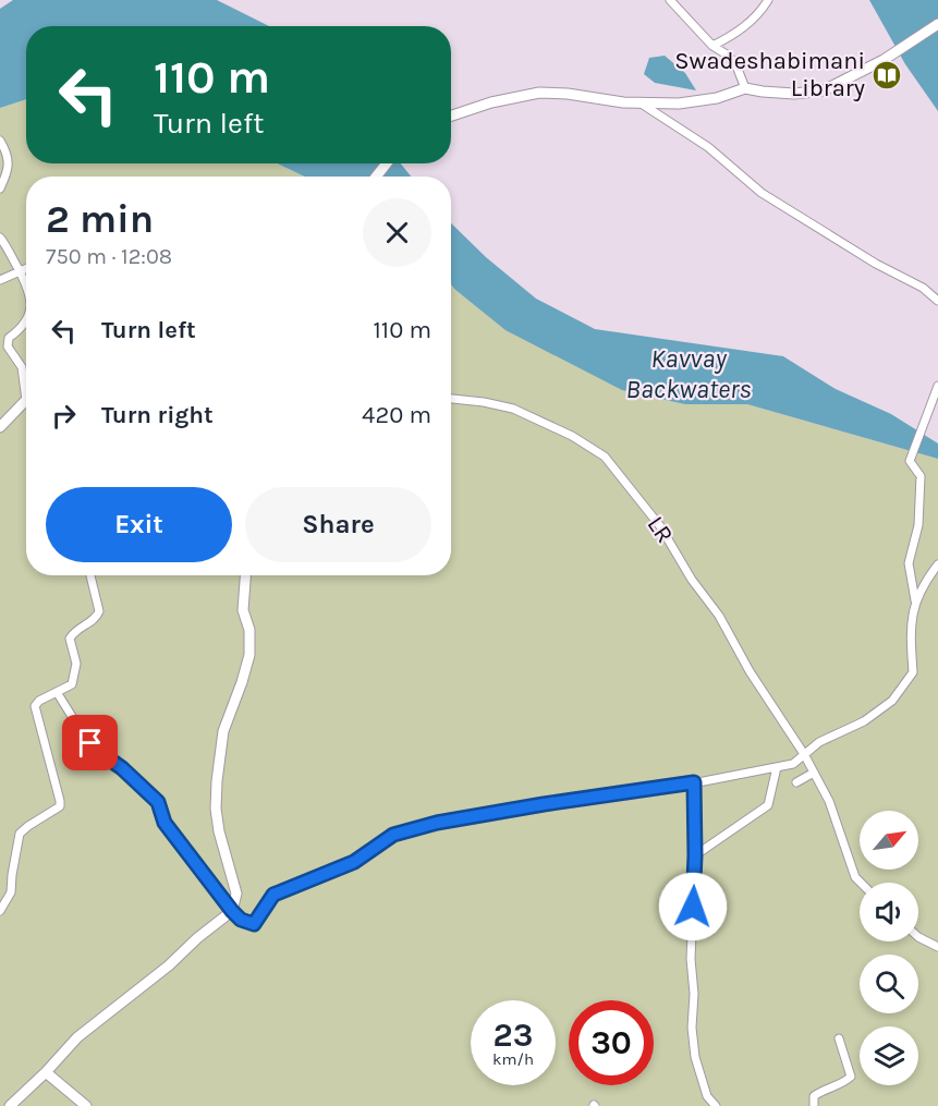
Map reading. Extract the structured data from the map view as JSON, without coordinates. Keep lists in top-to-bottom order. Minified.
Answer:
{"streets":{"street":["LR"]},"water":["Kavvay Backwaters"],"places":{"library":["Swadeshabimani Library"]},"north":"top right","page":{"turn":["110 m","Turn left"],"heading":["2 min","750 m · 12:08"],"list":[{"name":"Turn left","value":"110 m"},{"name":"Turn right","value":"420 m"}],"buttons":["Exit","Share"],"speed":"23 km/h","limit":"30"}}
